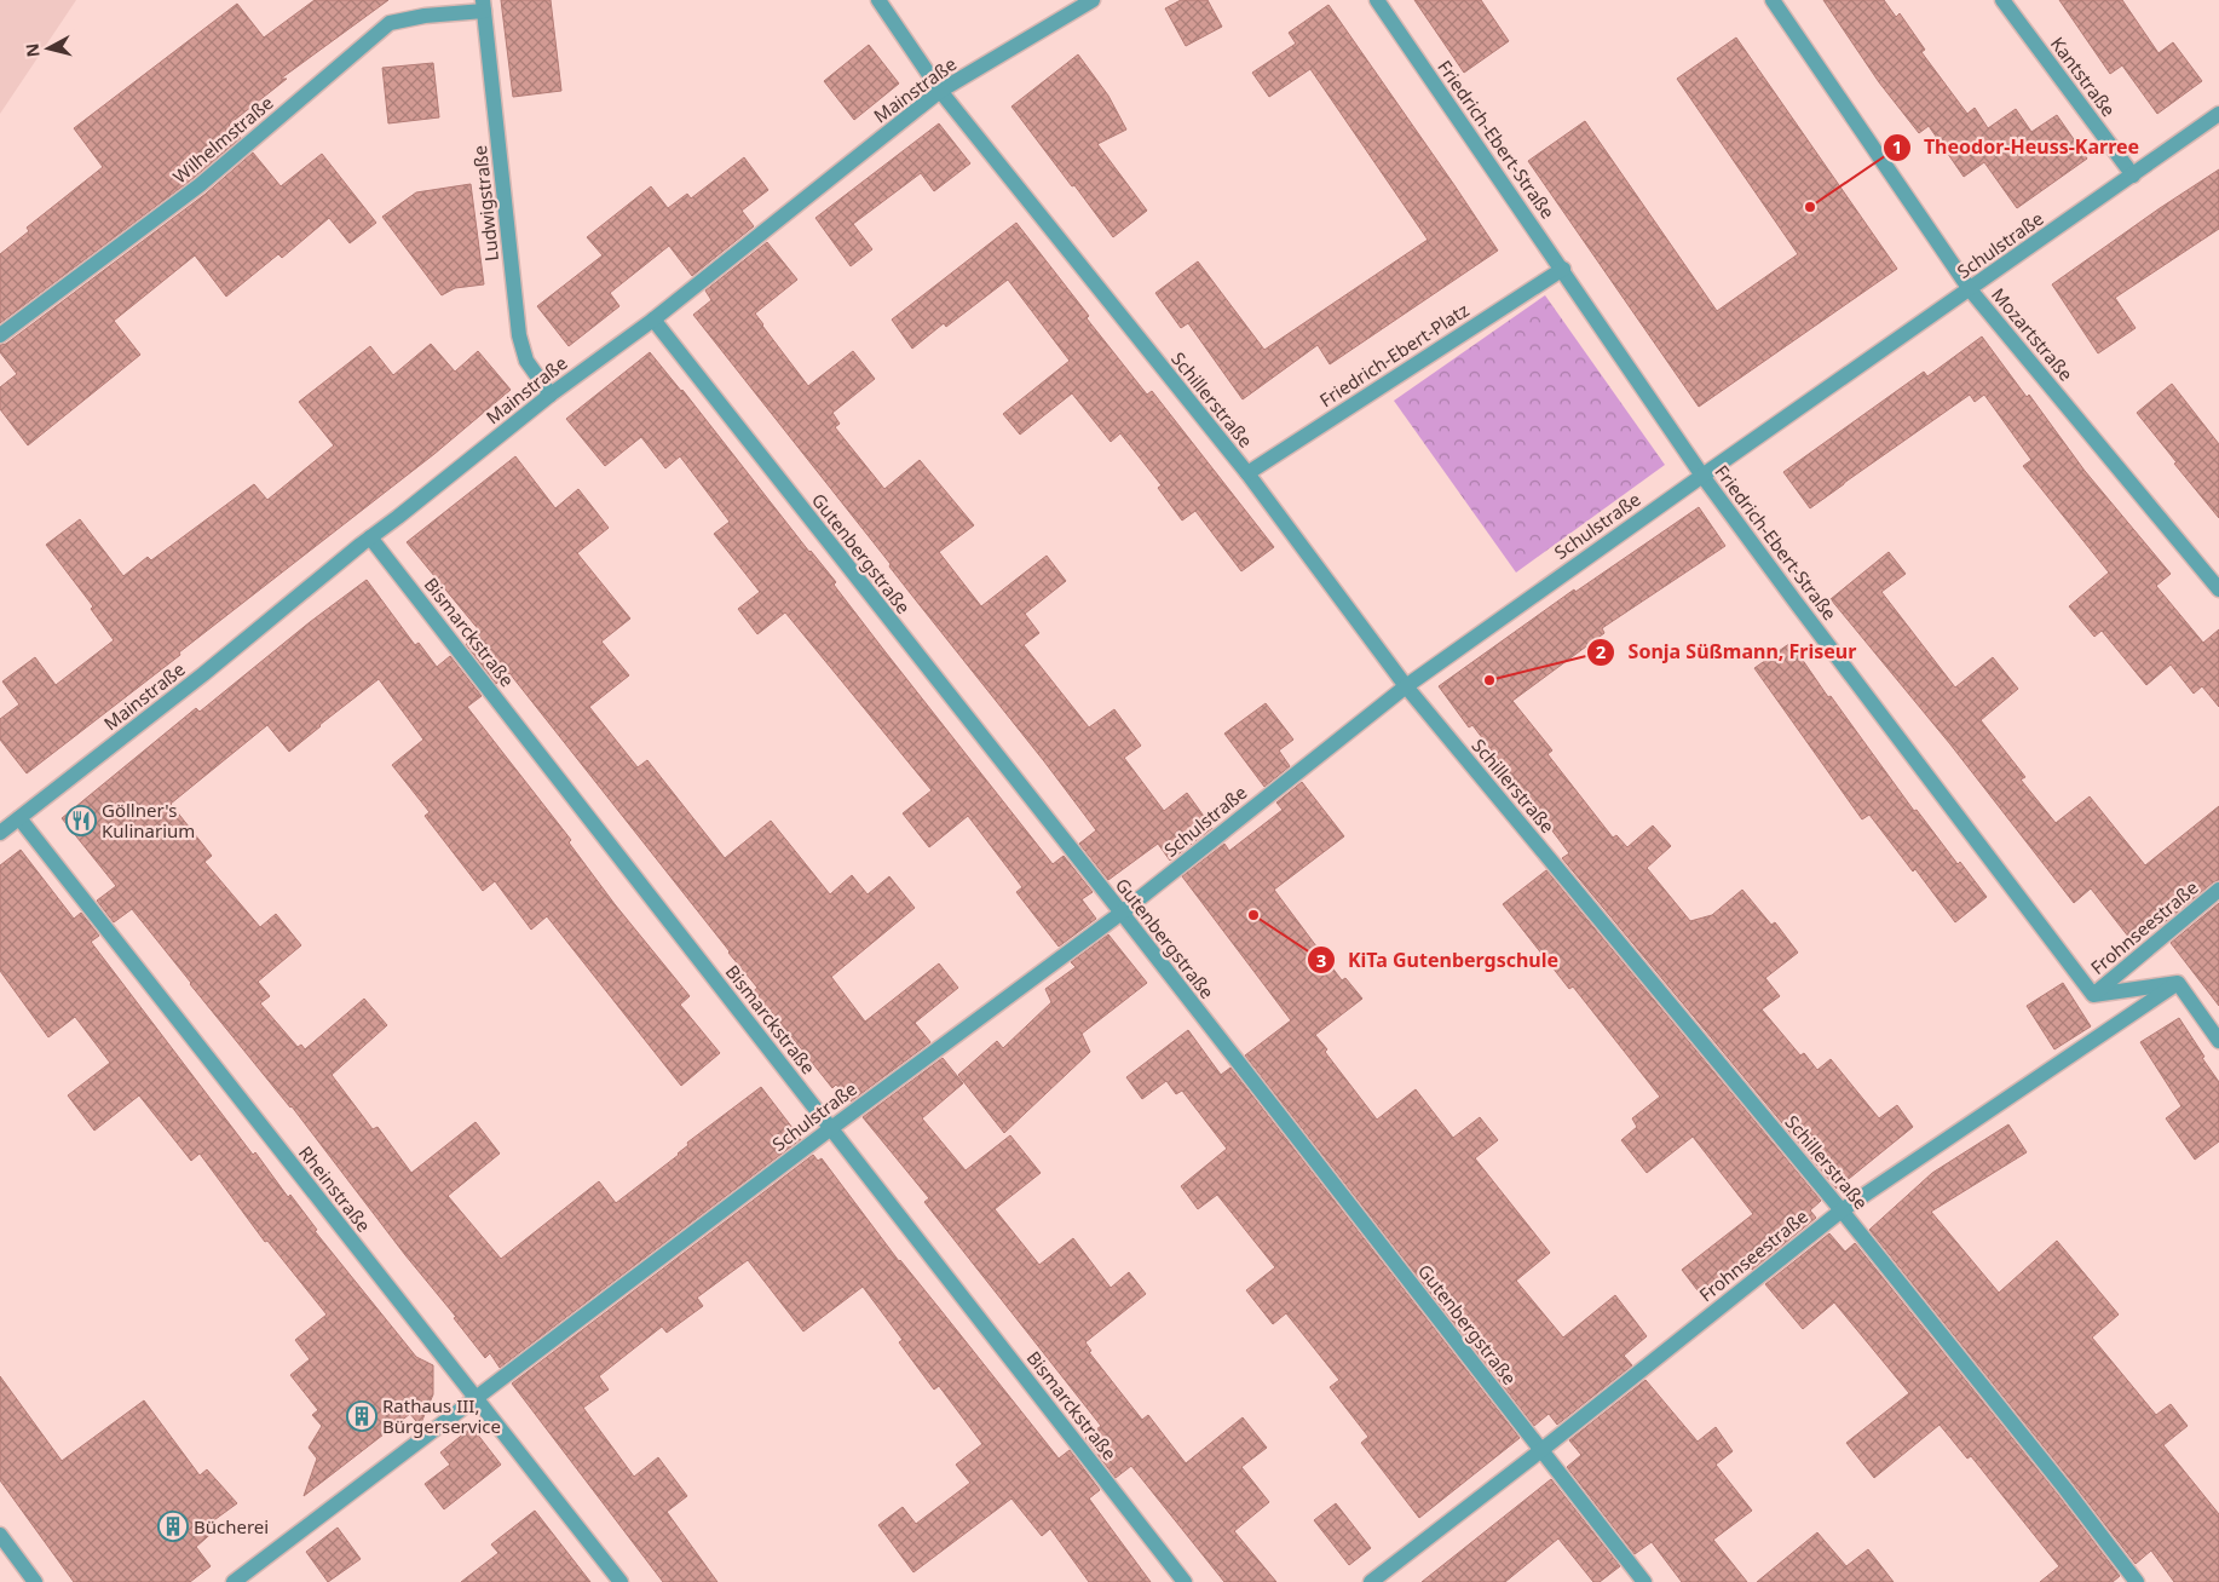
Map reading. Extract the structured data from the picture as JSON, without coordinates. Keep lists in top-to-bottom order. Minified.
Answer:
{"streets":{"street":["Kantstraße","Mainstraße","Wilhelmstraße","Friedrich-Ebert-Straße","Ludwigstraße","Schulstraße","Mozartstraße","Friedrich-Ebert-Platz","Schillerstraße","Gutenbergstraße","Bismarckstraße","Frohnseestraße","Rheinstraße"]},"crossings":[["Kantstraße","Schulstraße"],["Mainstraße","Ludwigstraße"],["Mainstraße","Schillerstraße"],["Mainstraße","Gutenbergstraße"],["Mainstraße","Bismarckstraße"],["Mainstraße","Rheinstraße"],["Wilhelmstraße","Ludwigstraße"],["Friedrich-Ebert-Straße","Schulstraße"],["Friedrich-Ebert-Straße","Friedrich-Ebert-Platz"],["Friedrich-Ebert-Straße","Frohnseestraße"],["Schulstraße","Mozartstraße"],["Schulstraße","Schillerstraße"],["Schulstraße","Gutenbergstraße"],["Schulstraße","Bismarckstraße"],["Schulstraße","Rheinstraße"],["Friedrich-Ebert-Platz","Schillerstraße"],["Schillerstraße","Frohnseestraße"],["Gutenbergstraße","Frohnseestraße"]],"places":{"other":["Theodor-Heuss-Karree","Sonja Süßmann, Friseur","KiTa Gutenbergschule"],"restaurant":["Göllner's Kulinarium"],"building":["Rathaus III, Bürgerservice","Bücherei"]},"north":"left"}
